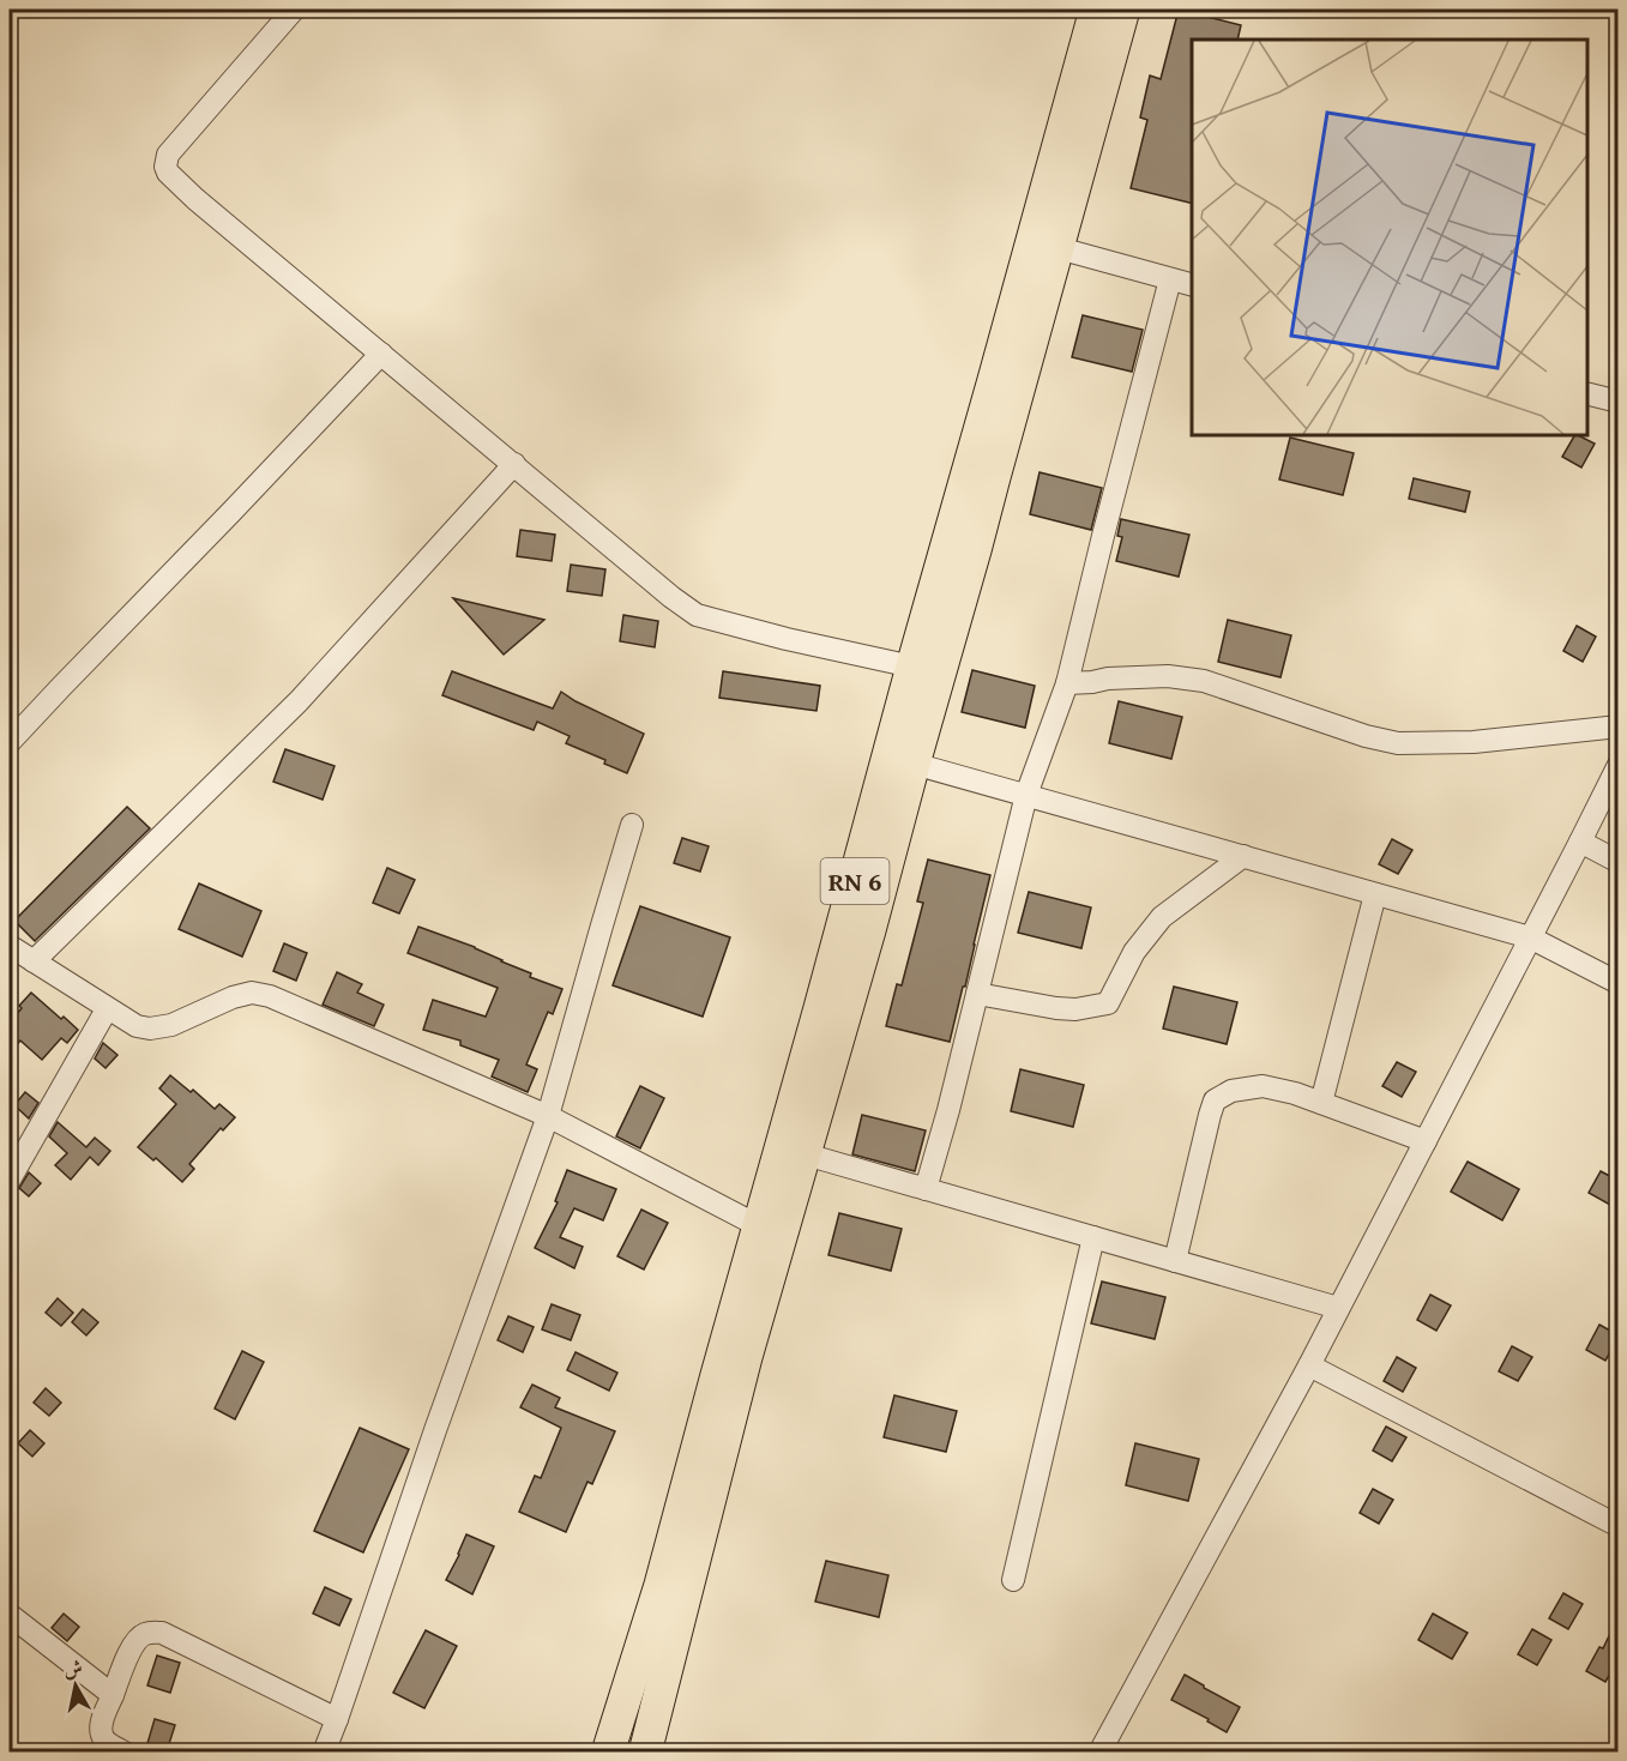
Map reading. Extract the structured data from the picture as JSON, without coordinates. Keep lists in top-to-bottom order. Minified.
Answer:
{"streets":{"main road":["RN 6"]},"north":"top"}
